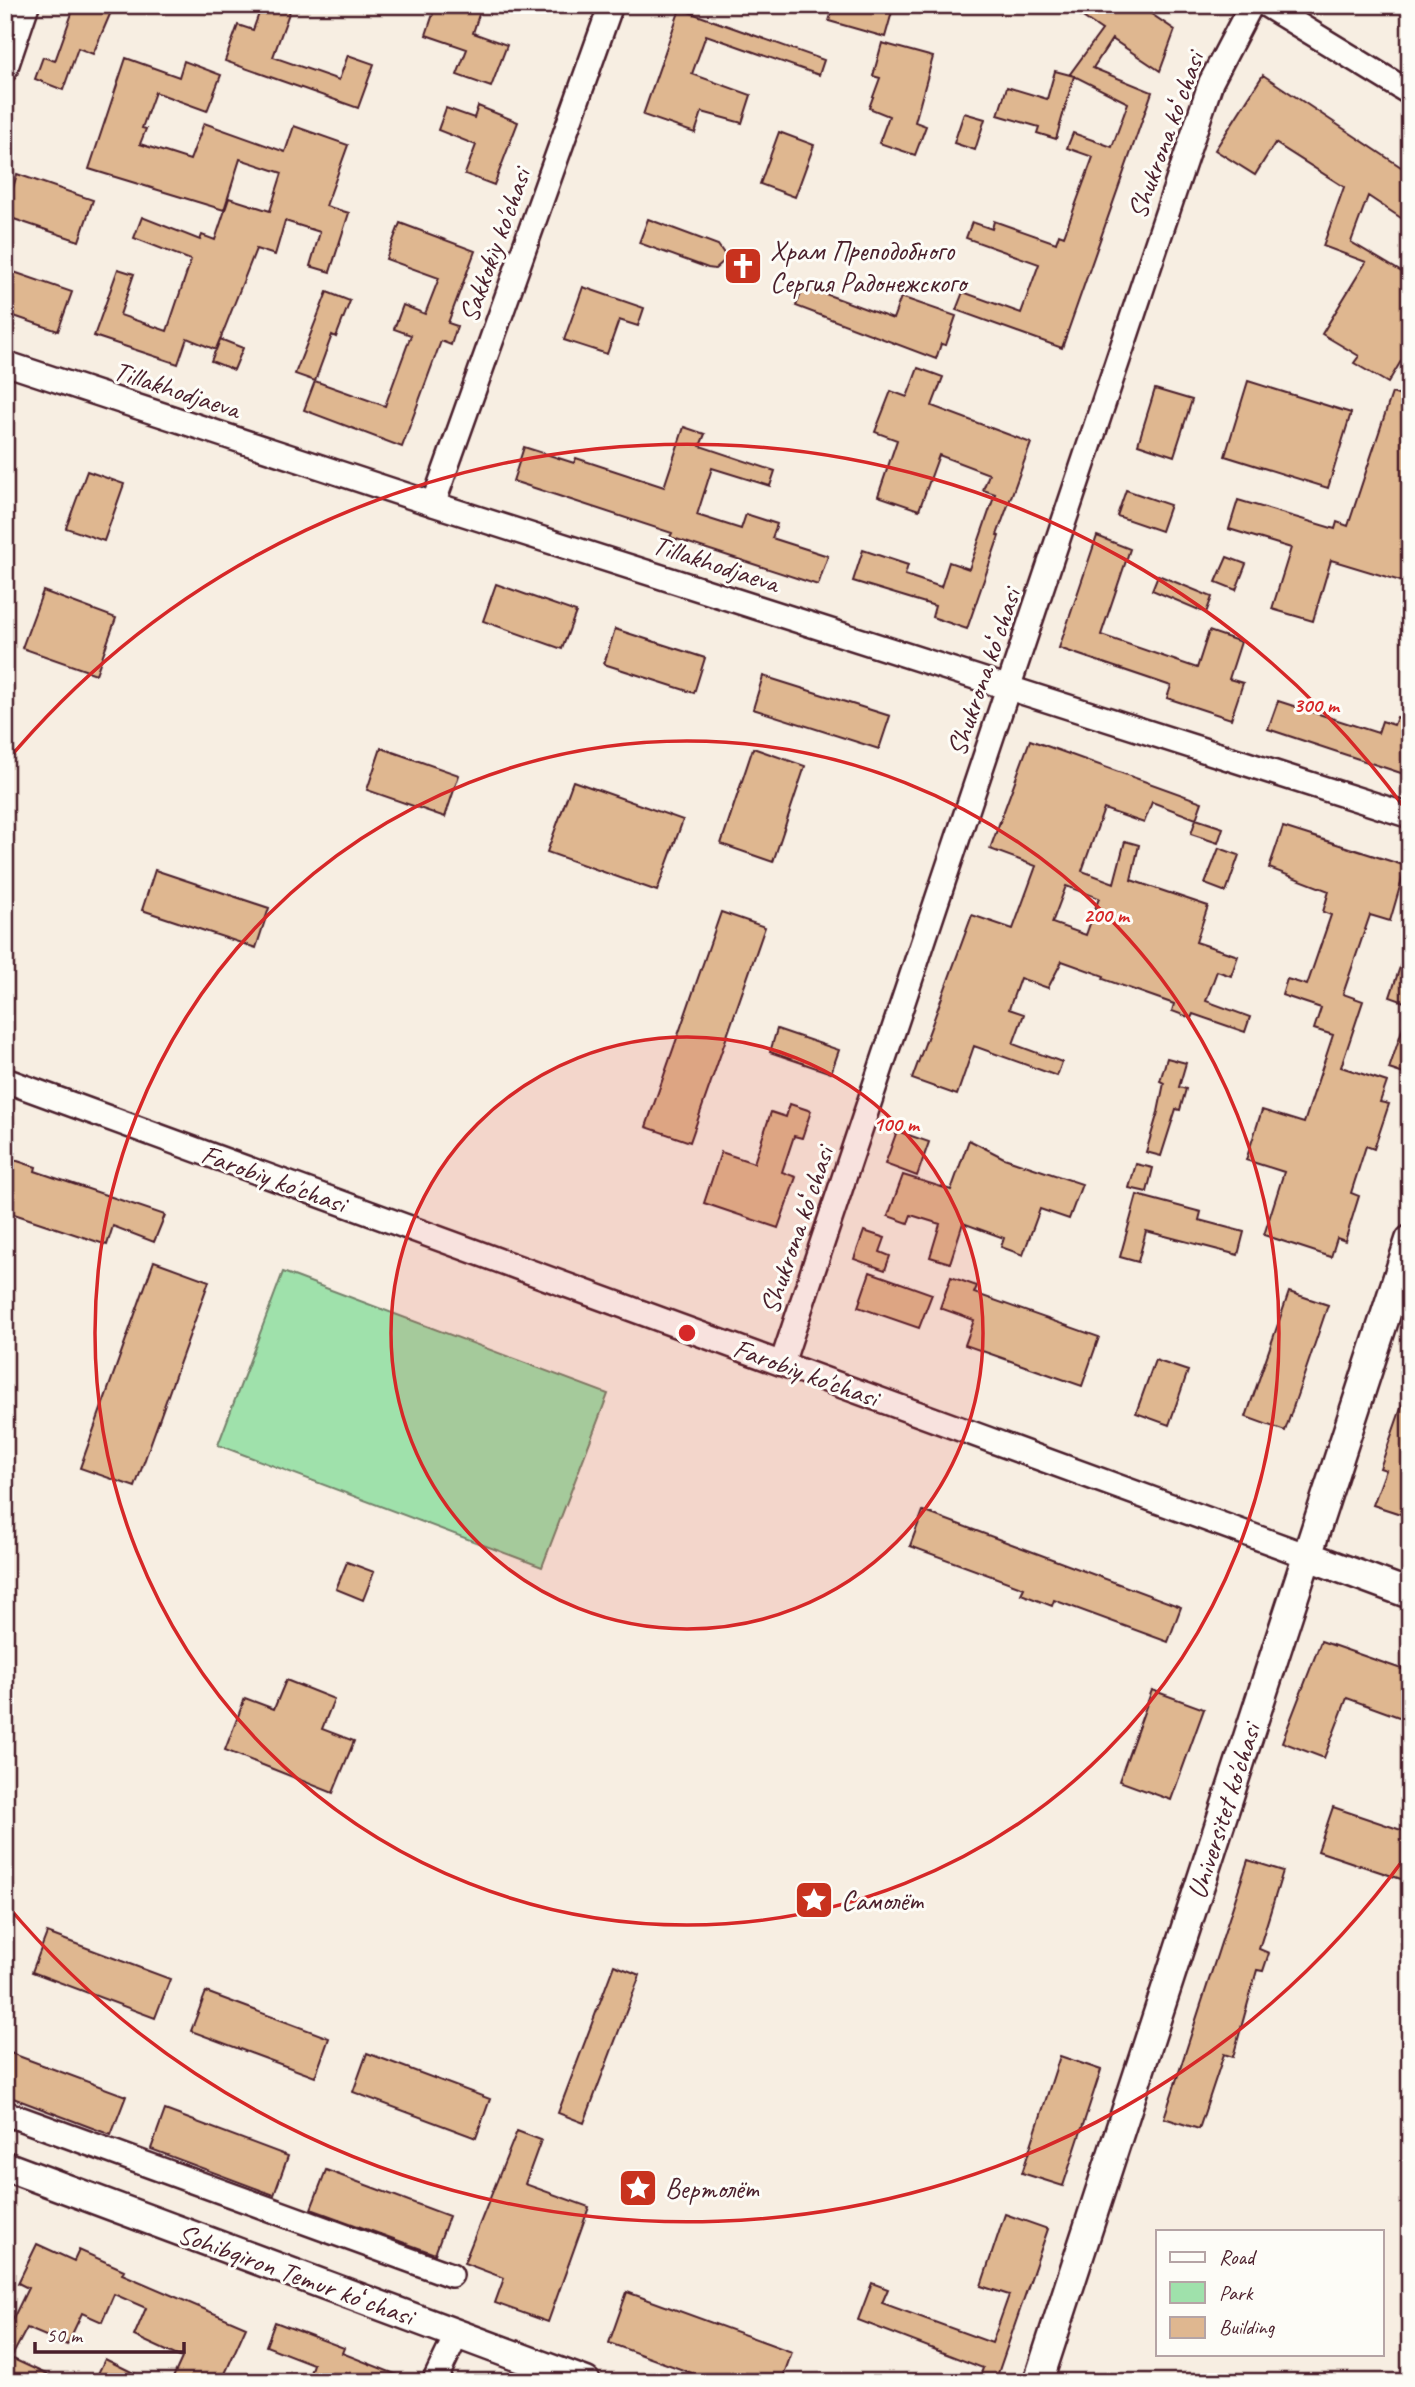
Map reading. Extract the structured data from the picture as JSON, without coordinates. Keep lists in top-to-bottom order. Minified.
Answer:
{"streets":{"main road":["Farobiy ko'chasi","Universitet ko'chasi","Sohibqiron Temur koʻchasi"],"street":["Shukrona koʻchasi","Sakkokiy ko'chasi","Tillakhodjaeva"]},"crossings":[["Shukrona koʻchasi","Tillakhodjaeva"],["Shukrona koʻchasi","Farobiy ko'chasi"],["Sakkokiy ko'chasi","Tillakhodjaeva"],["Farobiy ko'chasi","Universitet ko'chasi"]],"places":{"church":["Храм Преподобного Сергия Радонежского"],"place":["Самолёт","Вертолёт"]},"legend":["Road","Park","Building"],"scale_bar":"50 m","rings":["300 m","200 m","100 m"]}
